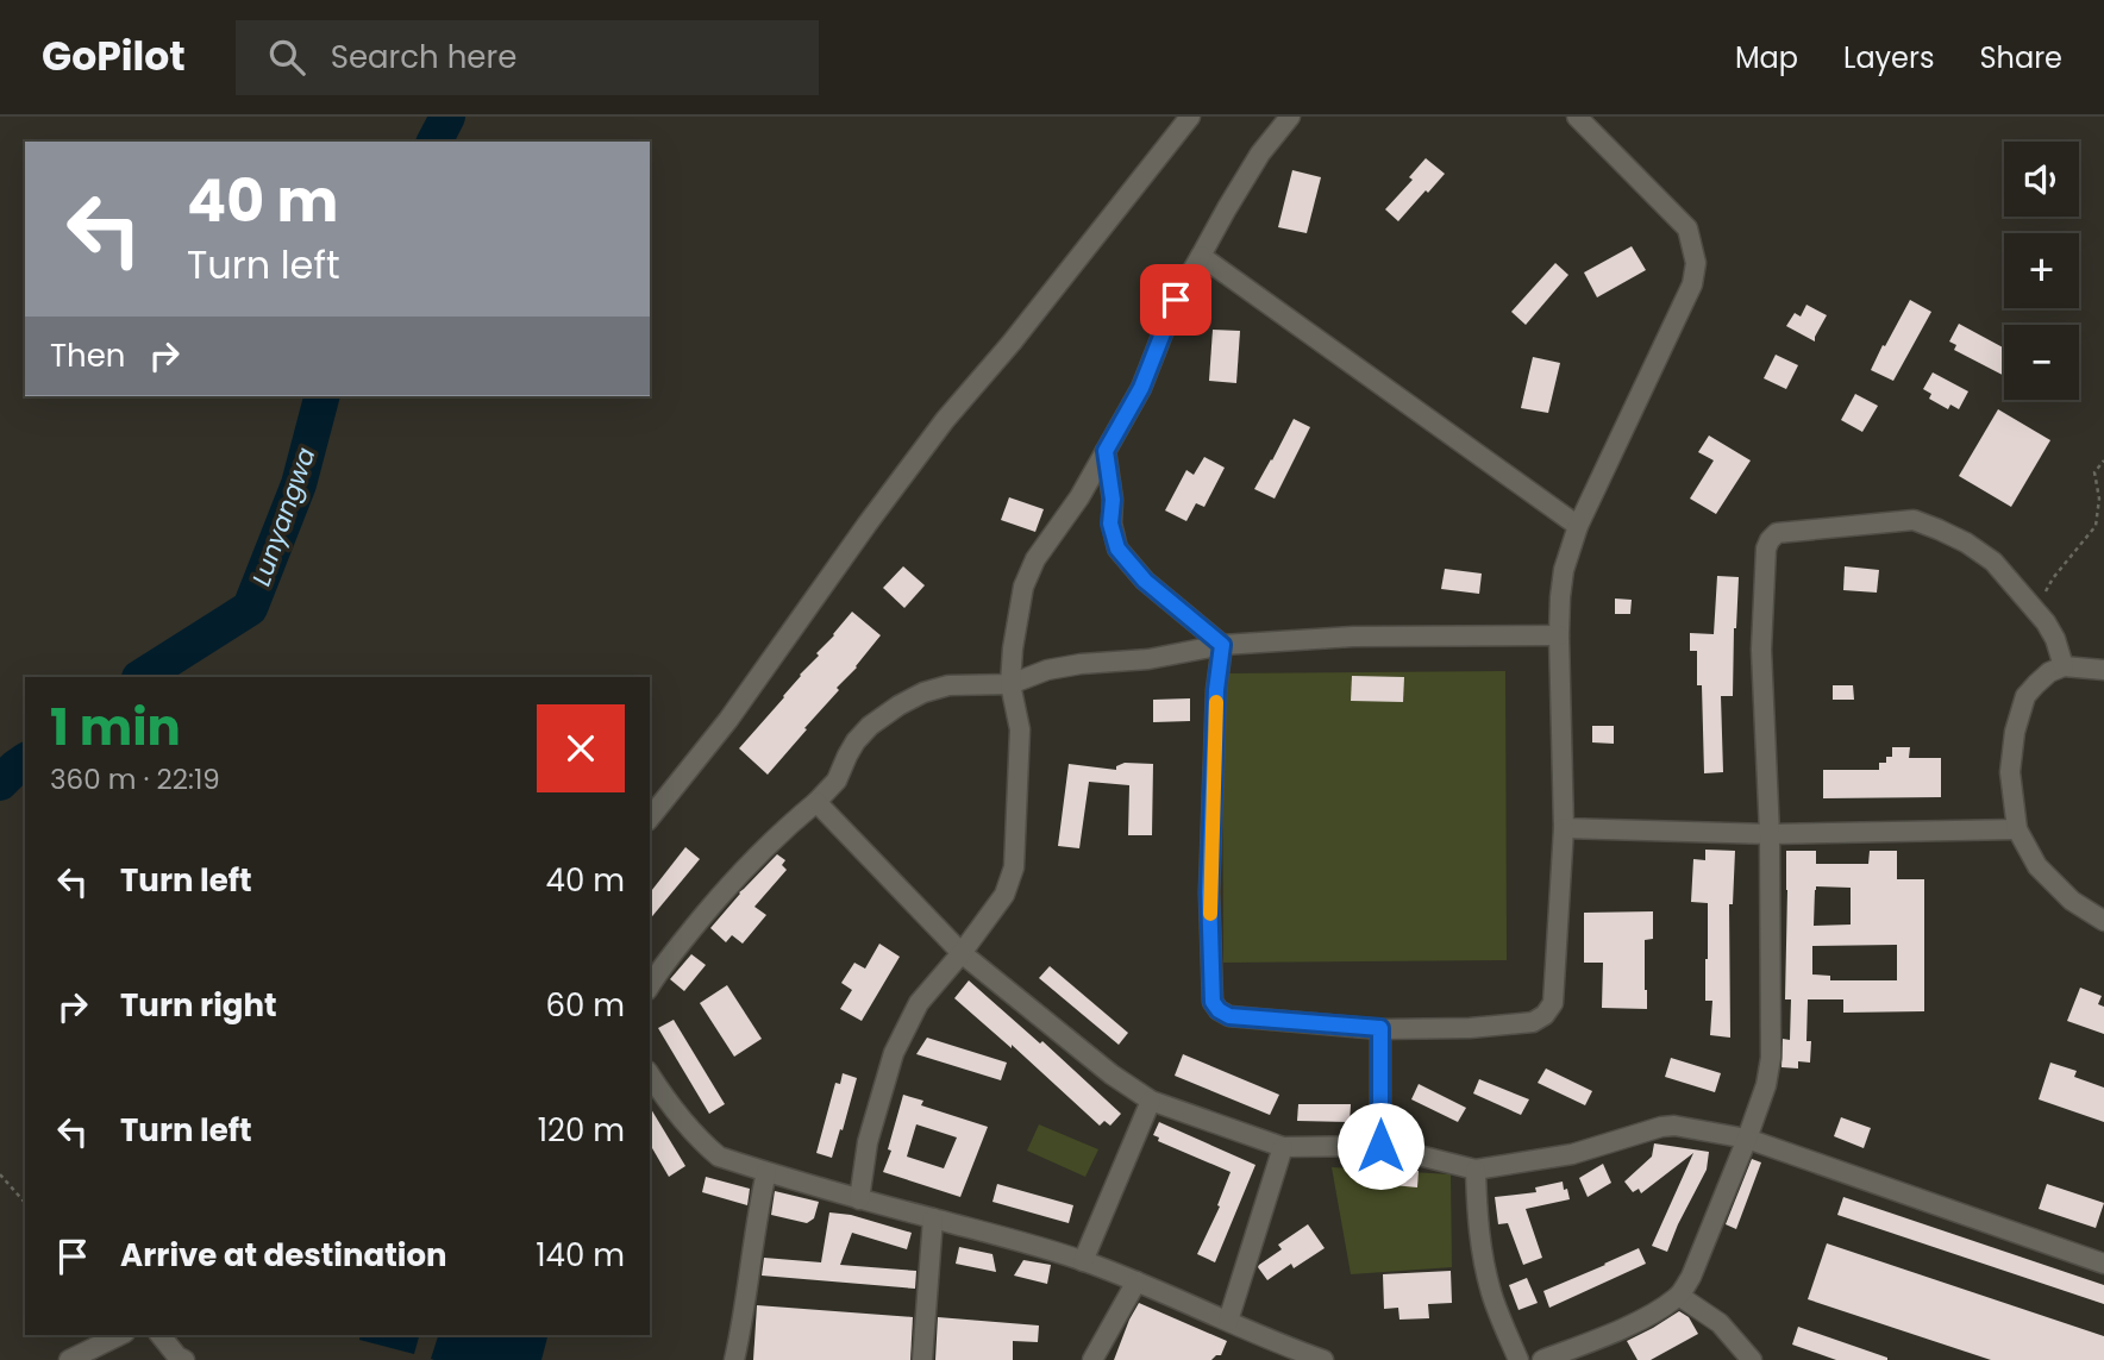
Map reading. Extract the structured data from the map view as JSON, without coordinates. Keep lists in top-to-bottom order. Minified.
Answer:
{"water":["Lunyangwa"],"page":{"header":"GoPilot","search":"Search here","nav":["Map","Layers","Share"],"map_buttons":["+","−"],"turn":["40 m","Turn left"],"then":"Then","heading":["1 min","360 m · 22:19"],"list":[{"name":"Turn left","value":"40 m"},{"name":"Turn right","value":"60 m"},{"name":"Turn left","value":"120 m"},{"name":"Arrive at destination","value":"140 m"}]}}
